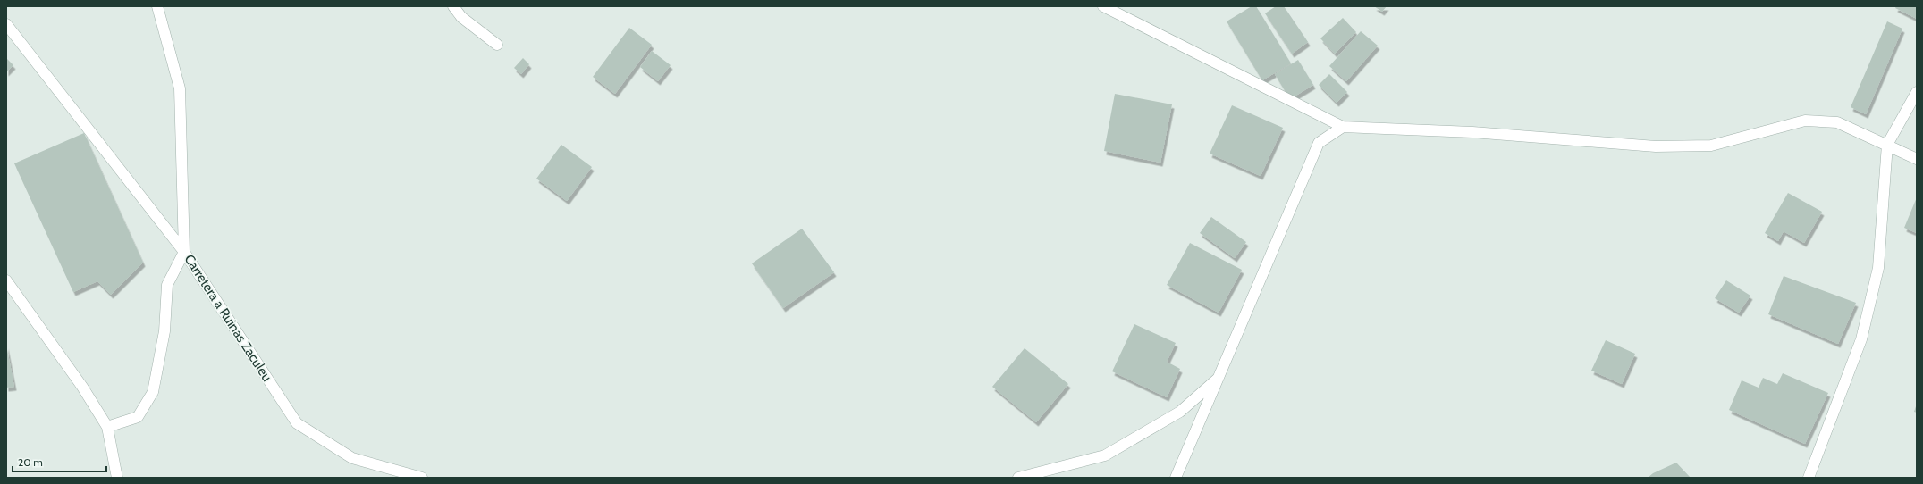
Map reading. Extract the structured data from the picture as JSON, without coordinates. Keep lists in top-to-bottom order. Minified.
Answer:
{"streets":{"street":["Carretera a Ruinas Zaculeu"]},"scale_bar":"20 m"}
